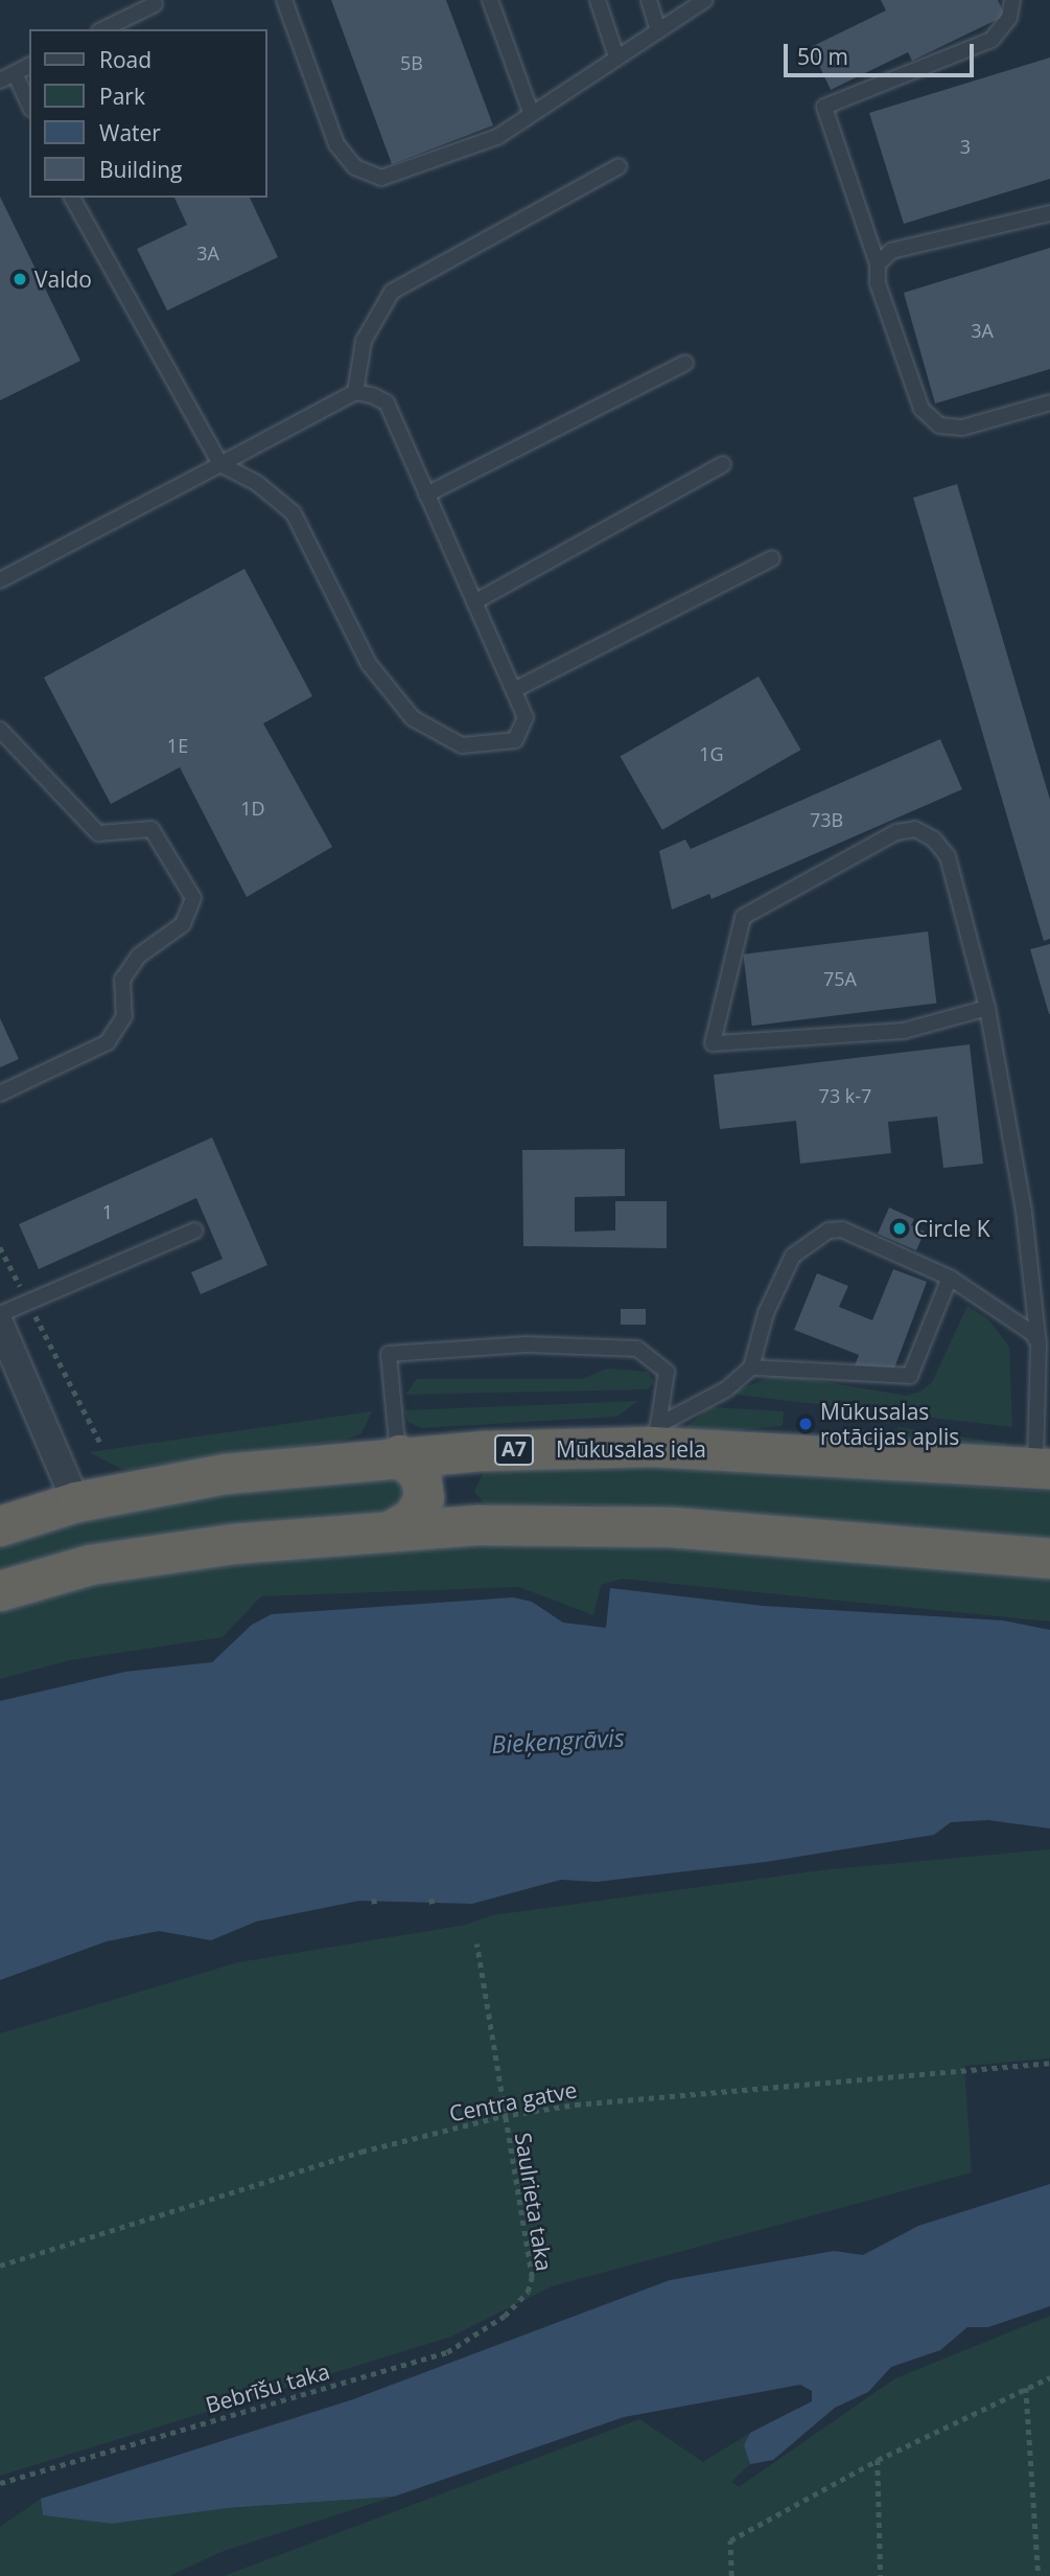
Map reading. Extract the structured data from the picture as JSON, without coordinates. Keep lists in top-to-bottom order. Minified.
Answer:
{"streets":{"highway":["Mūkusalas iela","A7"],"path":["Centra gatve","Saulrieta taka","Bebrīšu taka"]},"crossings":[["Centra gatve","Saulrieta taka"],["Saulrieta taka","Bebrīšu taka"]],"water":["Bieķengrāvis"],"places":["Valdo","Circle K","Mūkusalas rotācijas aplis"],"house_numbers":["5B","3","3A","3A","1E","1G","1D","73B","75A","73 k-7","1"],"legend":["Road","Park","Water","Building"],"scale_bar":"50 m"}
